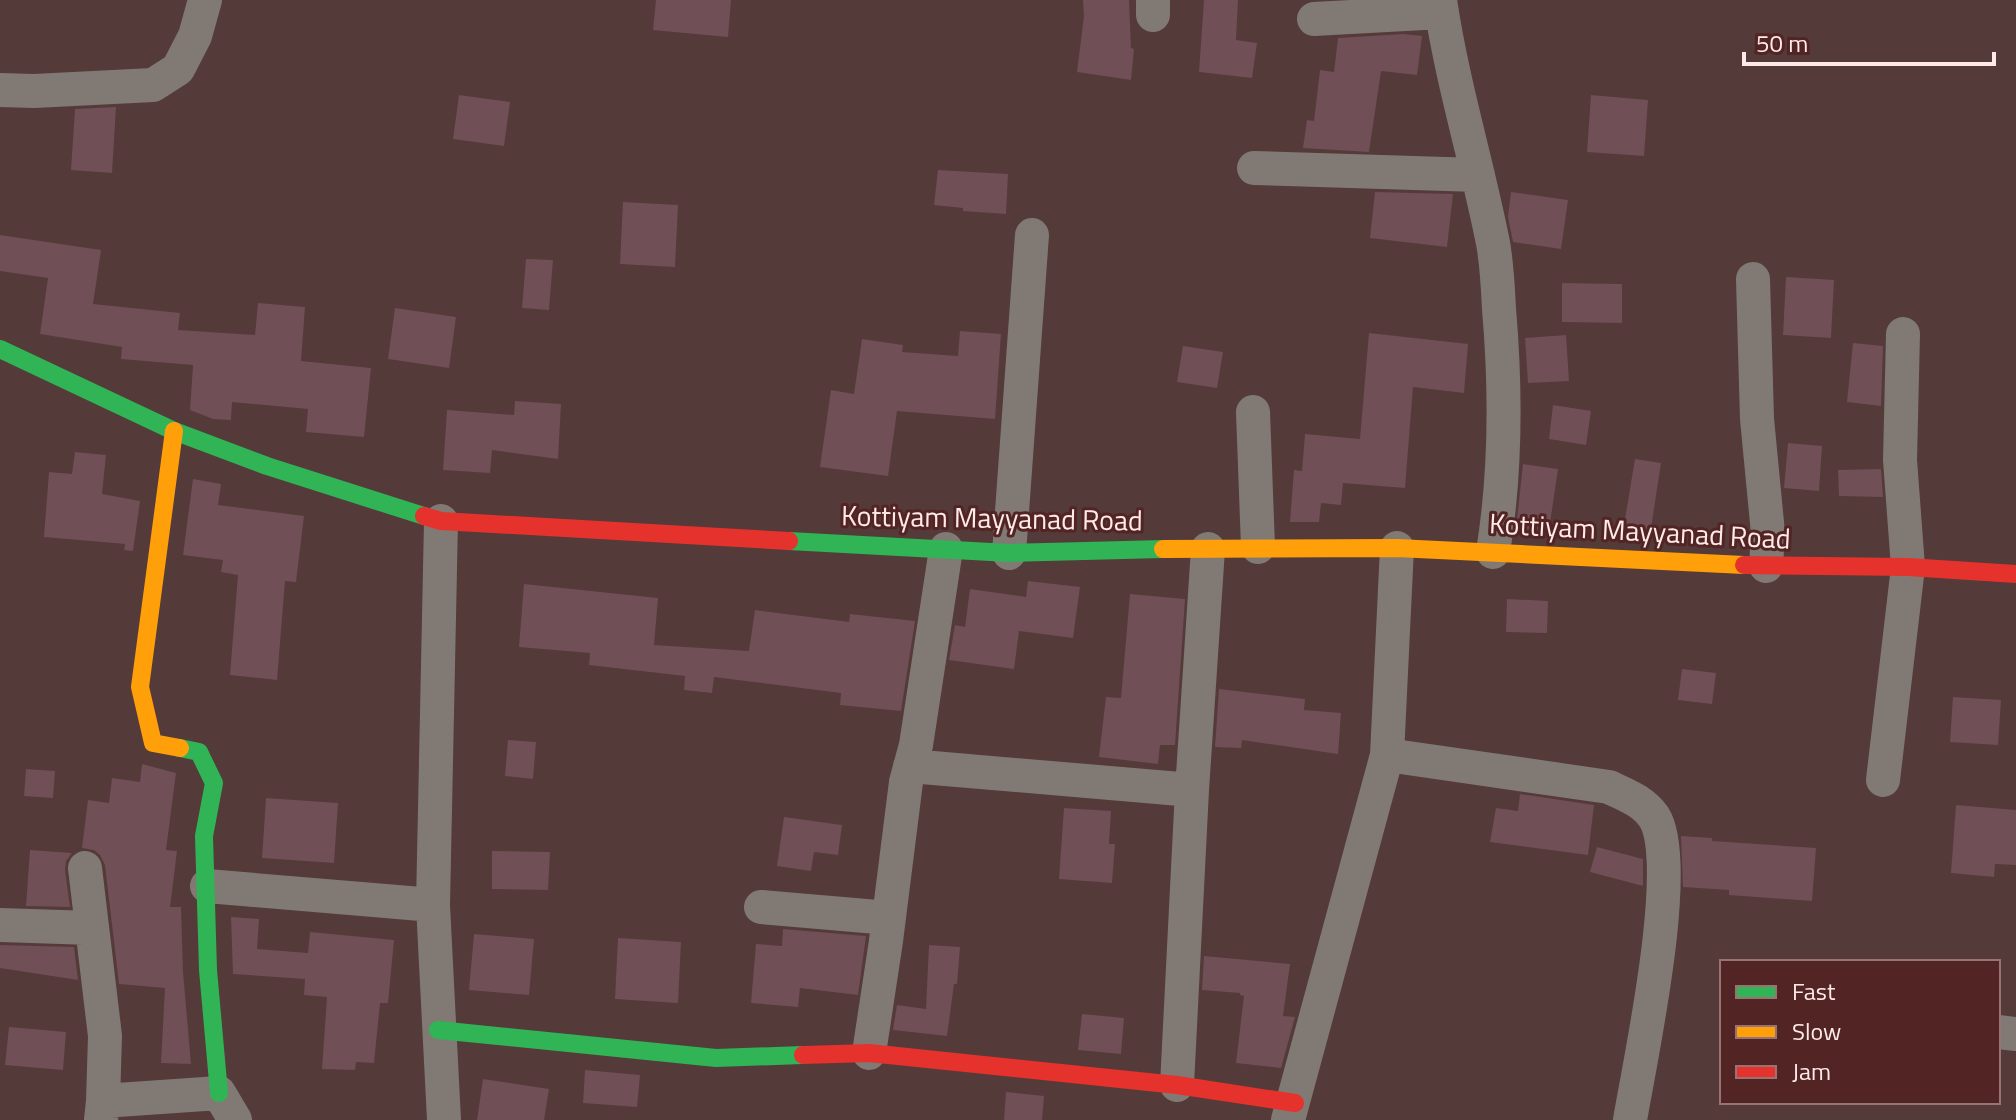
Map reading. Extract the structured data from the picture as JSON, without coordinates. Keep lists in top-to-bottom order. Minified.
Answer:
{"streets":{"street":["Kottiyam Mayyanad Road"]},"legend":["Fast","Slow","Jam"],"scale_bar":"50 m"}
